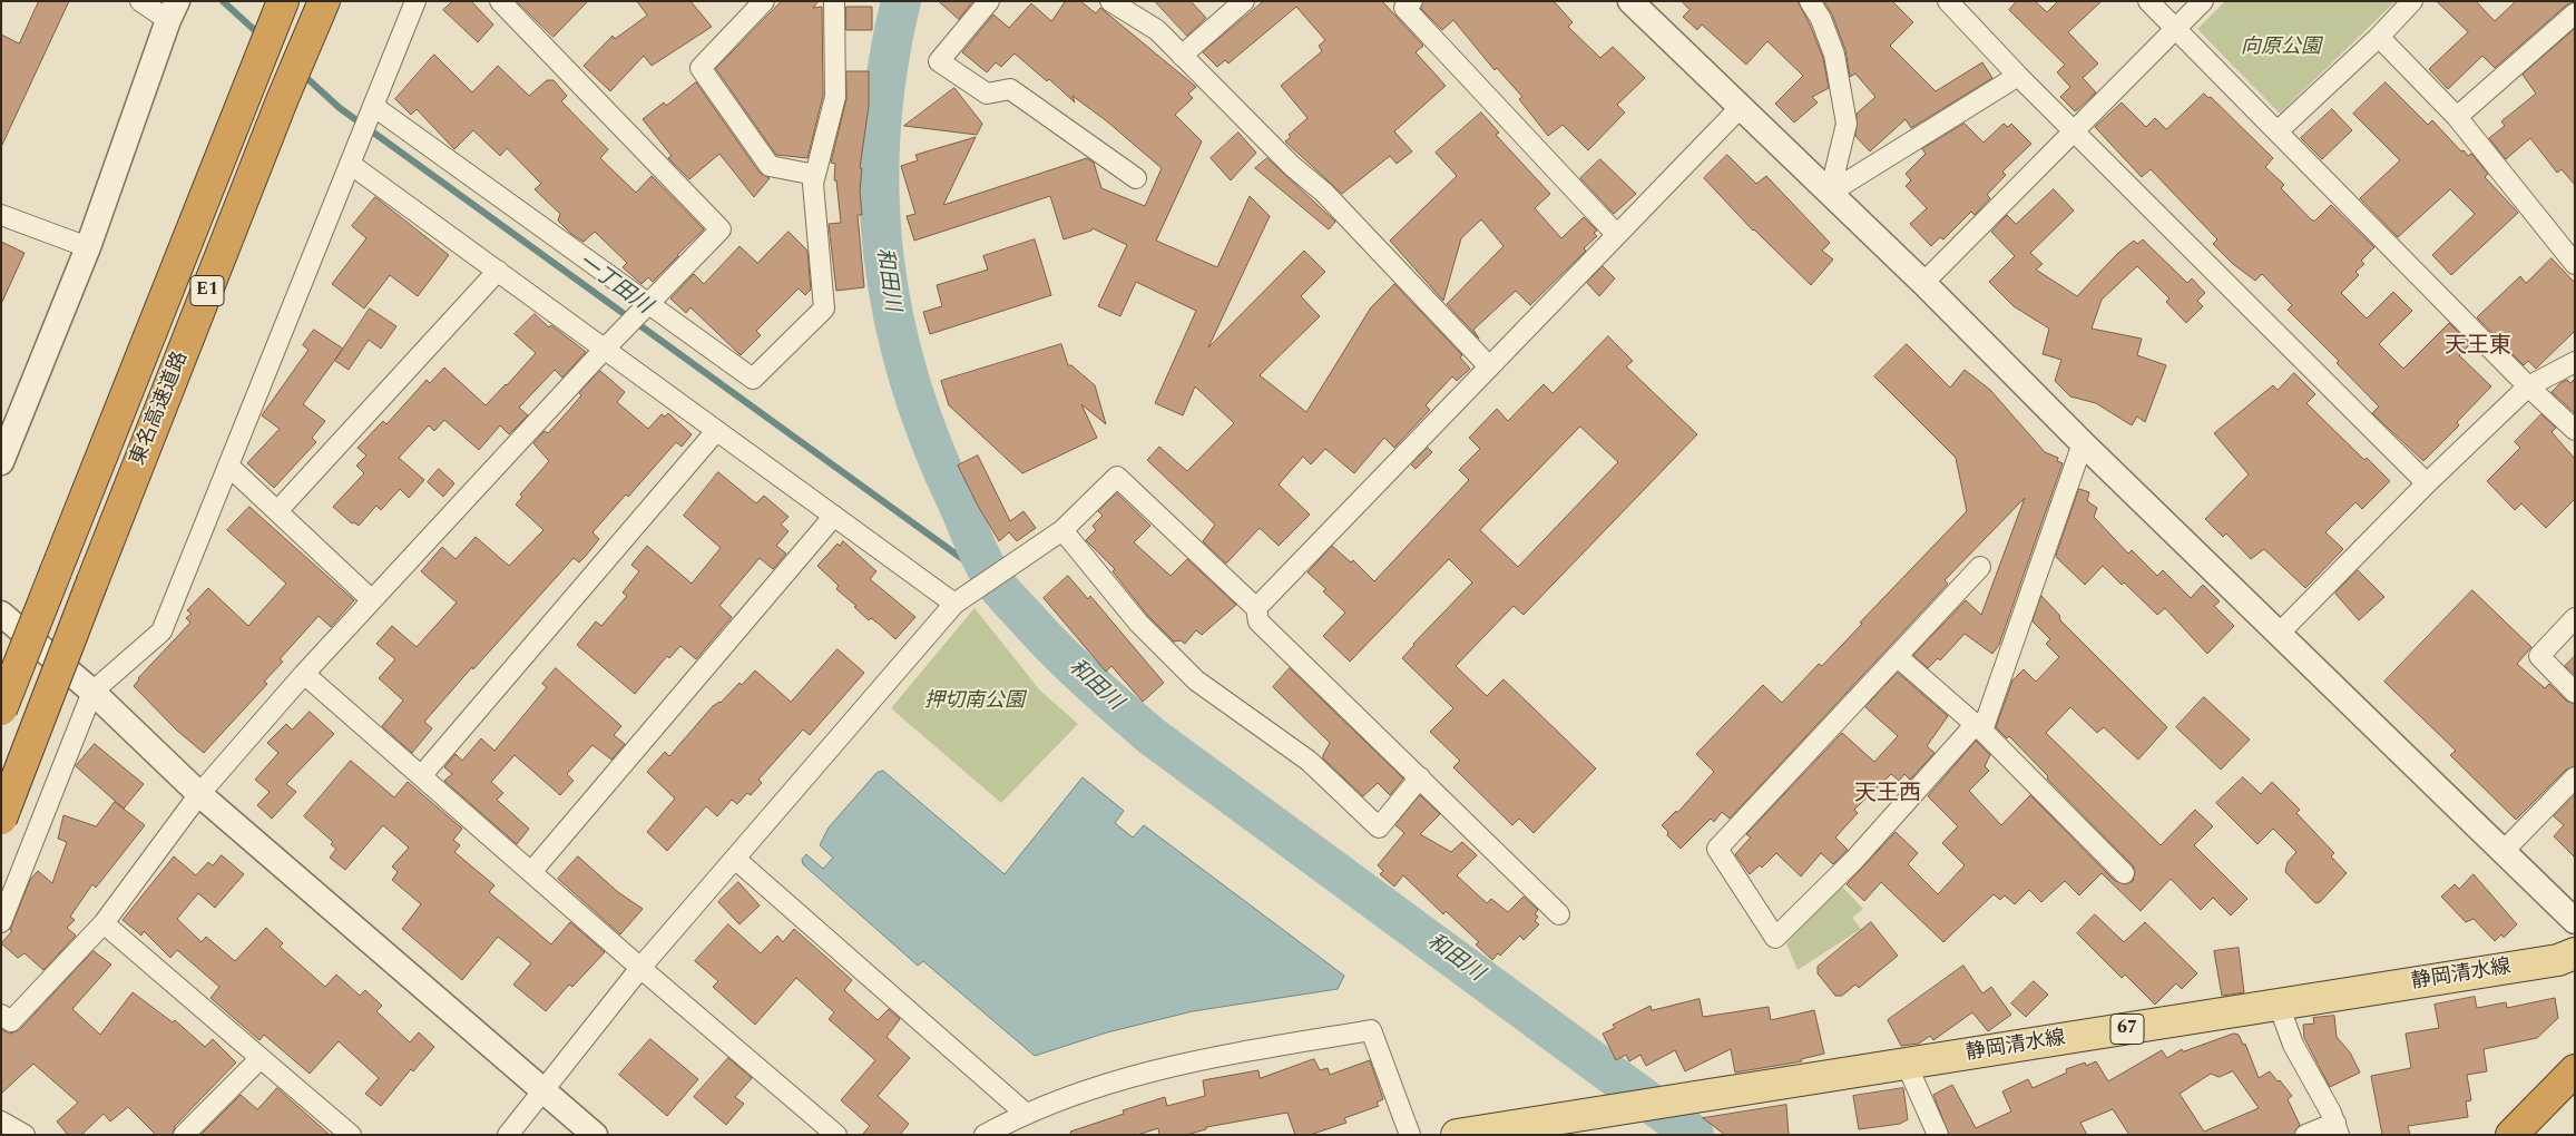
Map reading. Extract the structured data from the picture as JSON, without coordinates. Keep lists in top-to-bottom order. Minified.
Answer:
{"streets":{"highway":["E1","東名高速道路"],"main road":["静岡清水線","67"]},"districts":["天王東","天王西"],"water":["和田川","一丁田川"],"parks":["向原公園","押切南公園"]}
